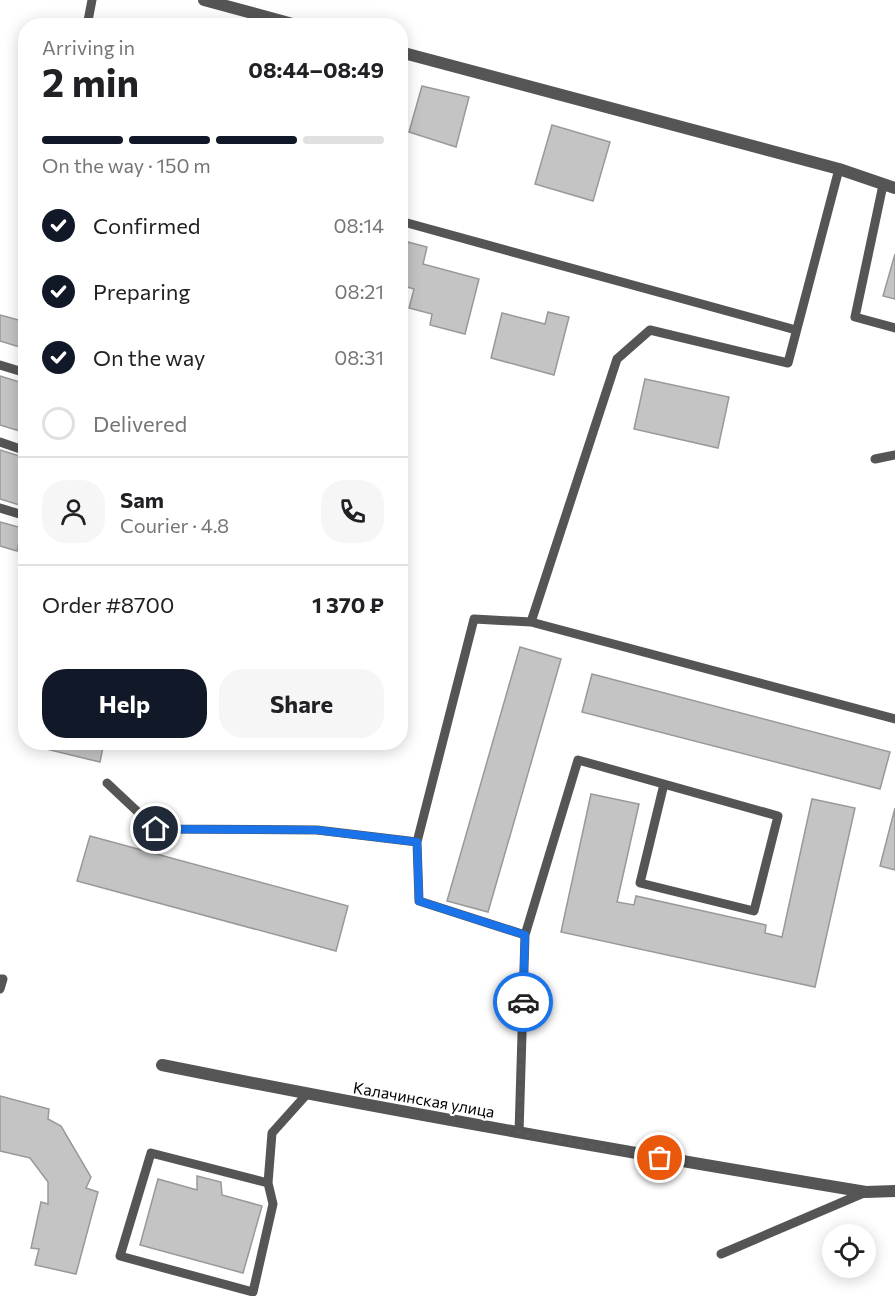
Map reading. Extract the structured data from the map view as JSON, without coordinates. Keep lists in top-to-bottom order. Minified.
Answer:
{"streets":{"street":["Калачинская улица"]},"page":{"heading":["2 min","Arriving in","08:44–08:49"],"panel":["Sam","Courier · 4.8","Order #8700","1 370 ₽"],"bar":"On the way · 150 m","list":[["Confirmed","08:14"],["Preparing","08:21"],["On the way","08:31"],"Delivered"],"buttons":["Help","Share"]}}
